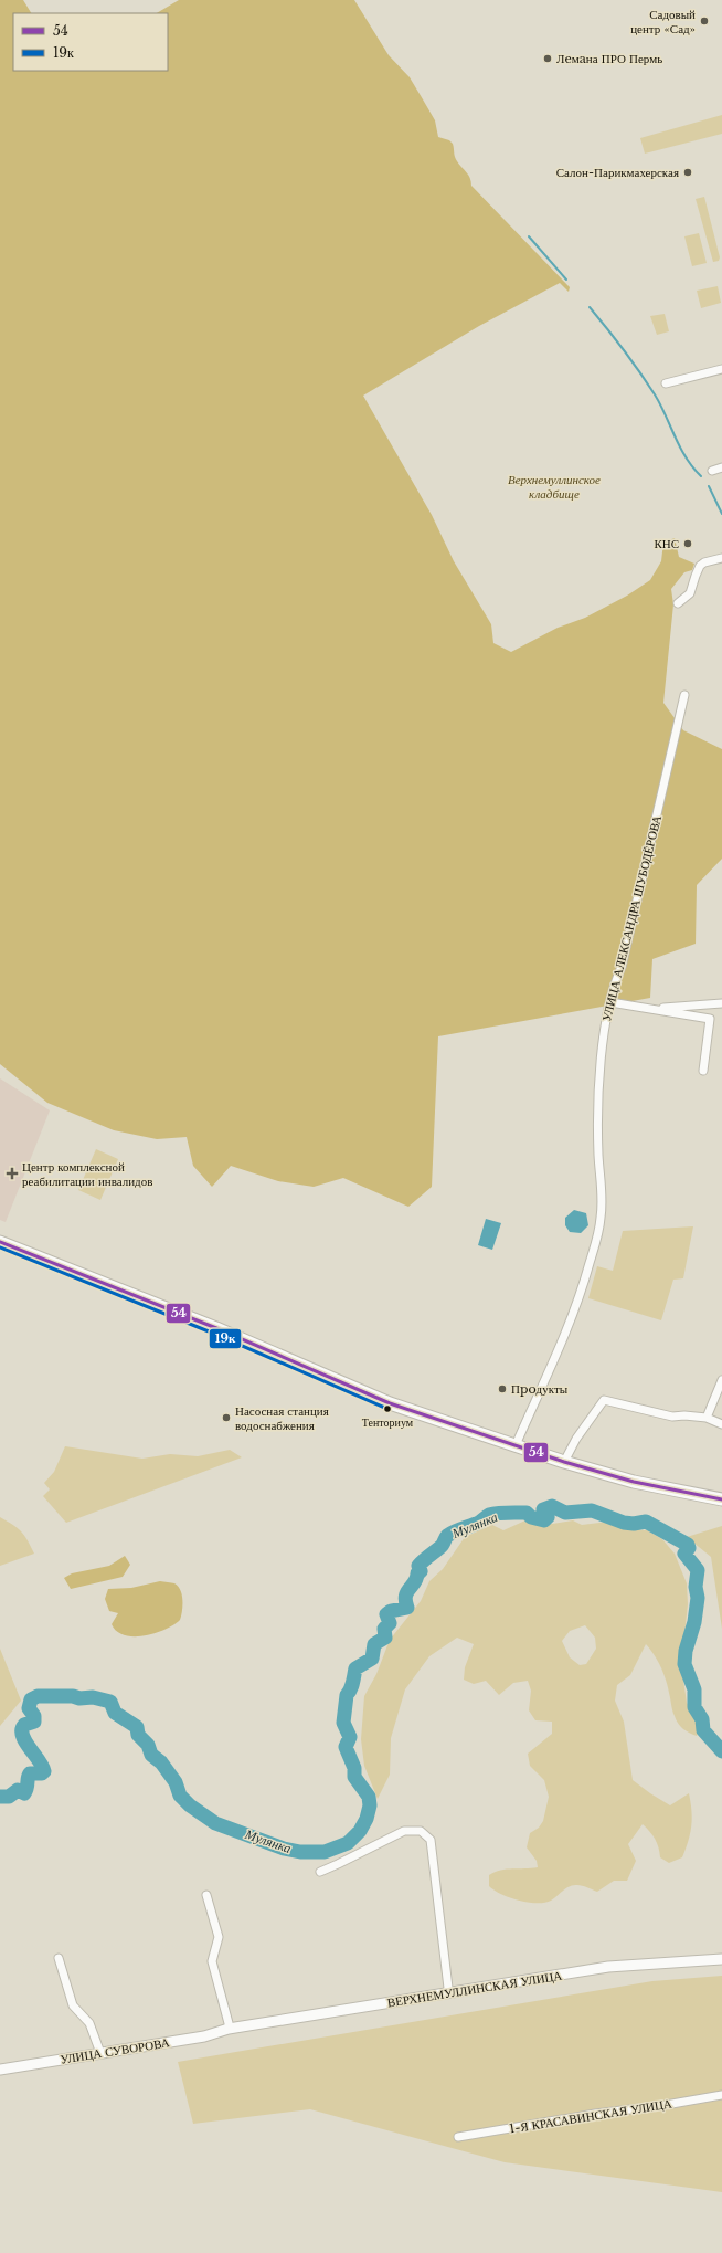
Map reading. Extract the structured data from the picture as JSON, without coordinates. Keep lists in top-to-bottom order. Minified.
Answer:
{"streets":{"street":["УЛИЦА АЛЕКСАНДРА ШУБОДЁРОВА","ВЕРХНЕМУЛЛИНСКАЯ УЛИЦА","УЛИЦА СУВОРОВА","1-Я КРАСАВИНСКАЯ УЛИЦА"]},"crossings":[["ВЕРХНЕМУЛЛИНСКАЯ УЛИЦА","УЛИЦА СУВОРОВА"]],"water":["Мулянка"],"parks":["Верхнемуллинское кладбище"],"places":{"other":["Садовый центр «Сад»","Лeмaна ПРО Пермь","Салон-Парикмахерская","КНС","Пpoдукты","Тенториум","Насосная станция водоснабжения"],"health":["Центр комплексной реабилитации инвалидов"]},"lines":["transit line 54","transit line 19к"],"legend":["54","19к"]}
